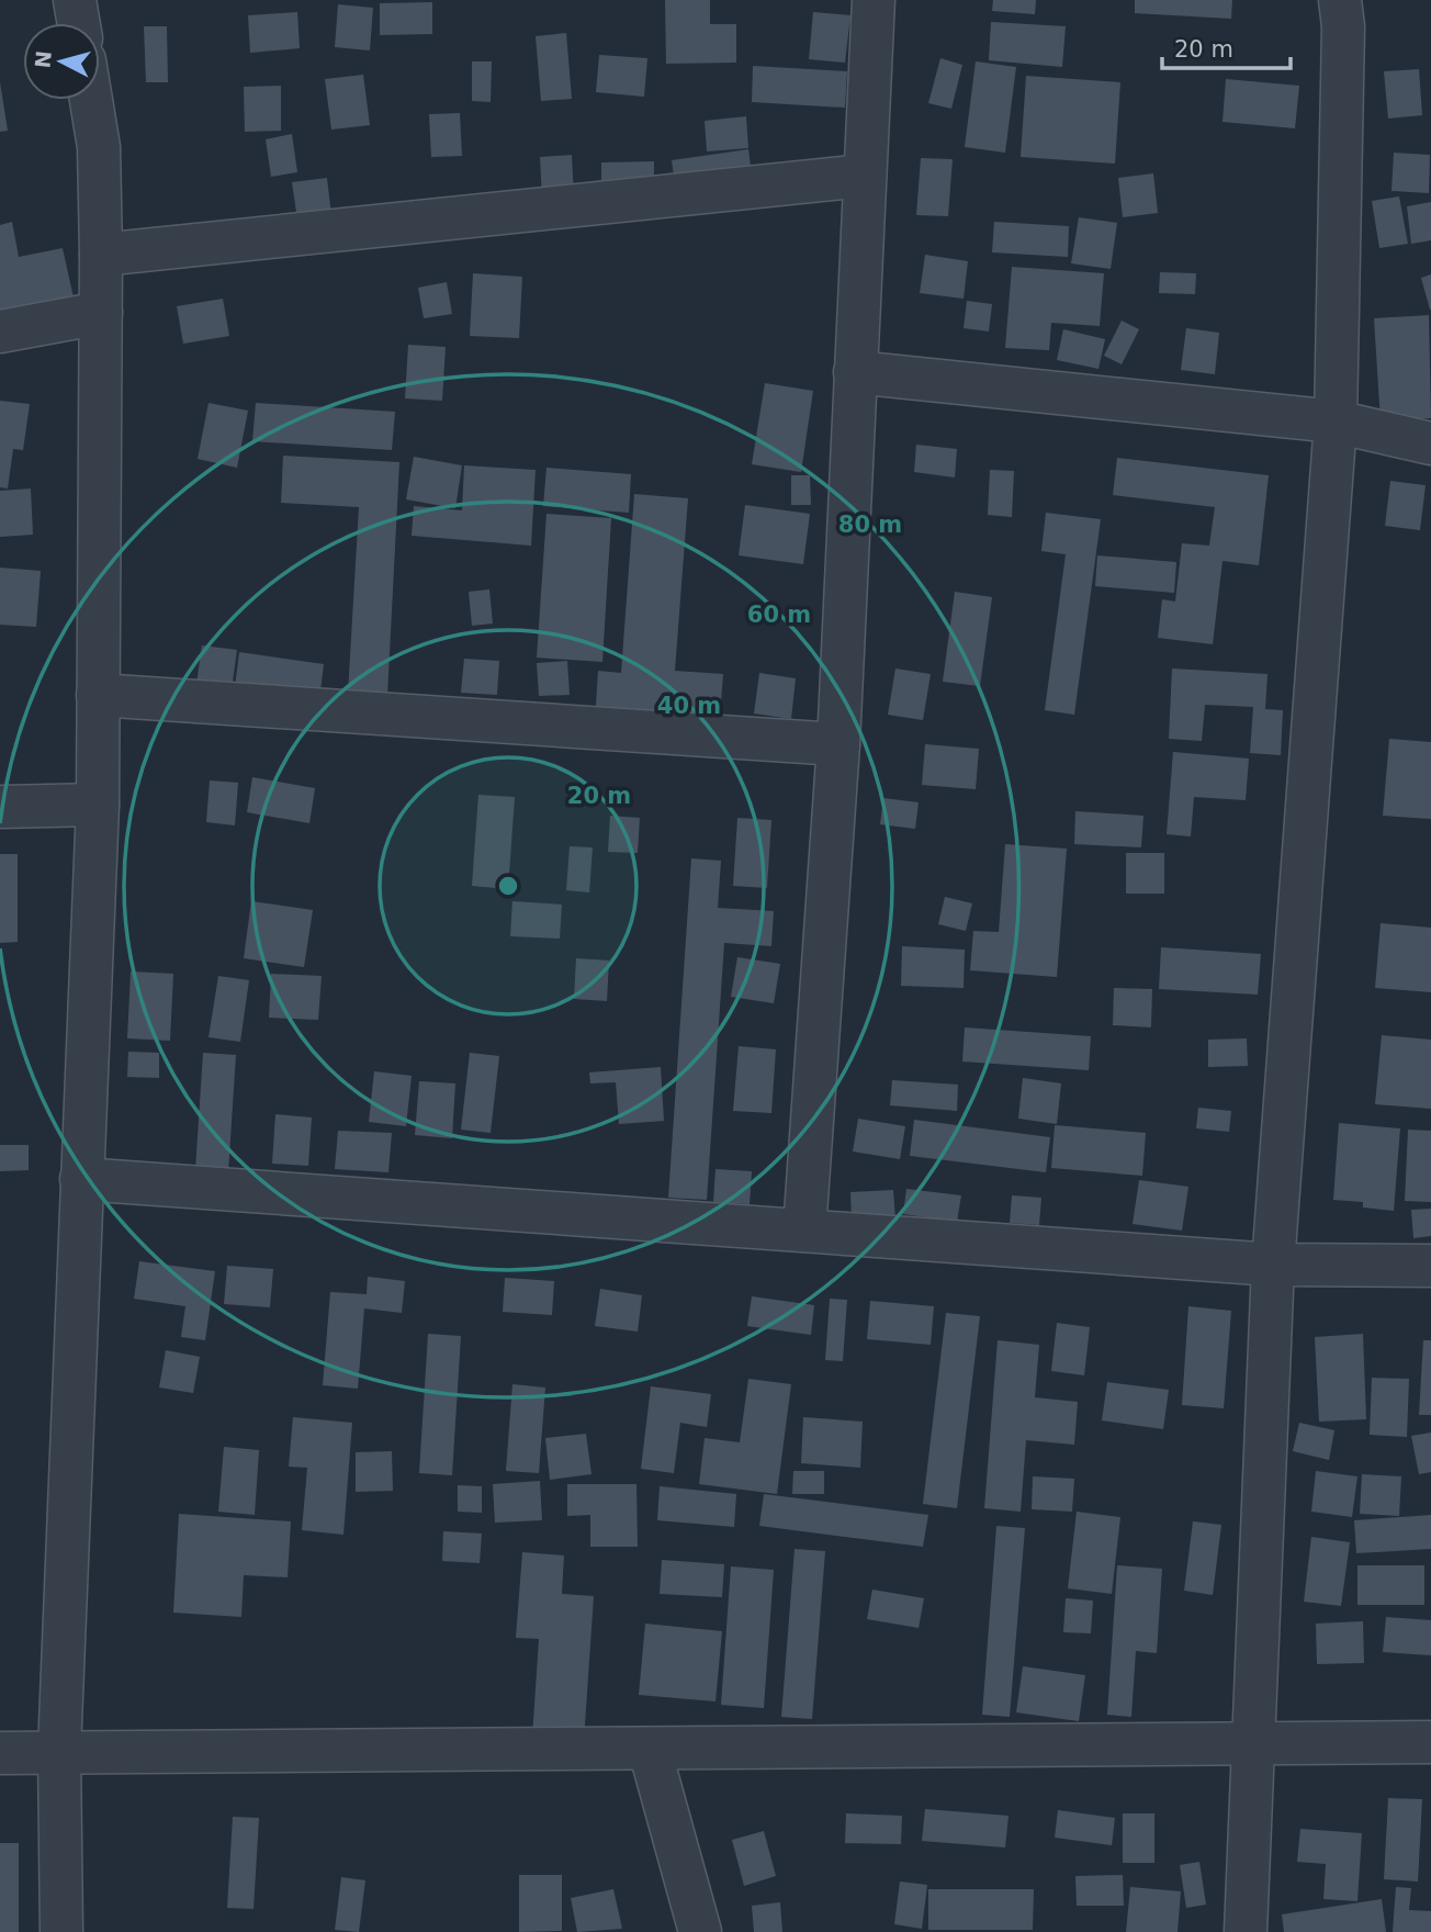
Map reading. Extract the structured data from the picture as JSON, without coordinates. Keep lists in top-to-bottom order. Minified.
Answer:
{"scale_bar":"20 m","north":"left","rings":["80 m","60 m","40 m","20 m"]}
